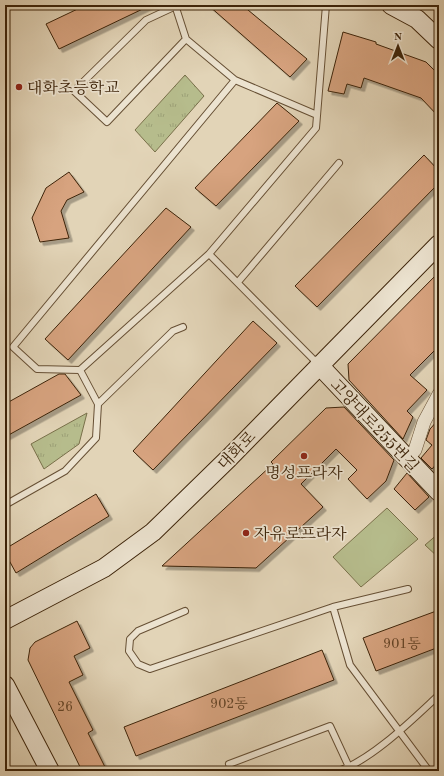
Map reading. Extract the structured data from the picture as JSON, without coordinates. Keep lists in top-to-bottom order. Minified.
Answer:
{"streets":{"street":["고양대로255번길","대화로"]},"crossings":[["고양대로255번길","대화로"]],"places":["대화초등학교","명성프라자","자유로프라자"],"house_numbers":["901동","902동","26"],"north":"top"}
